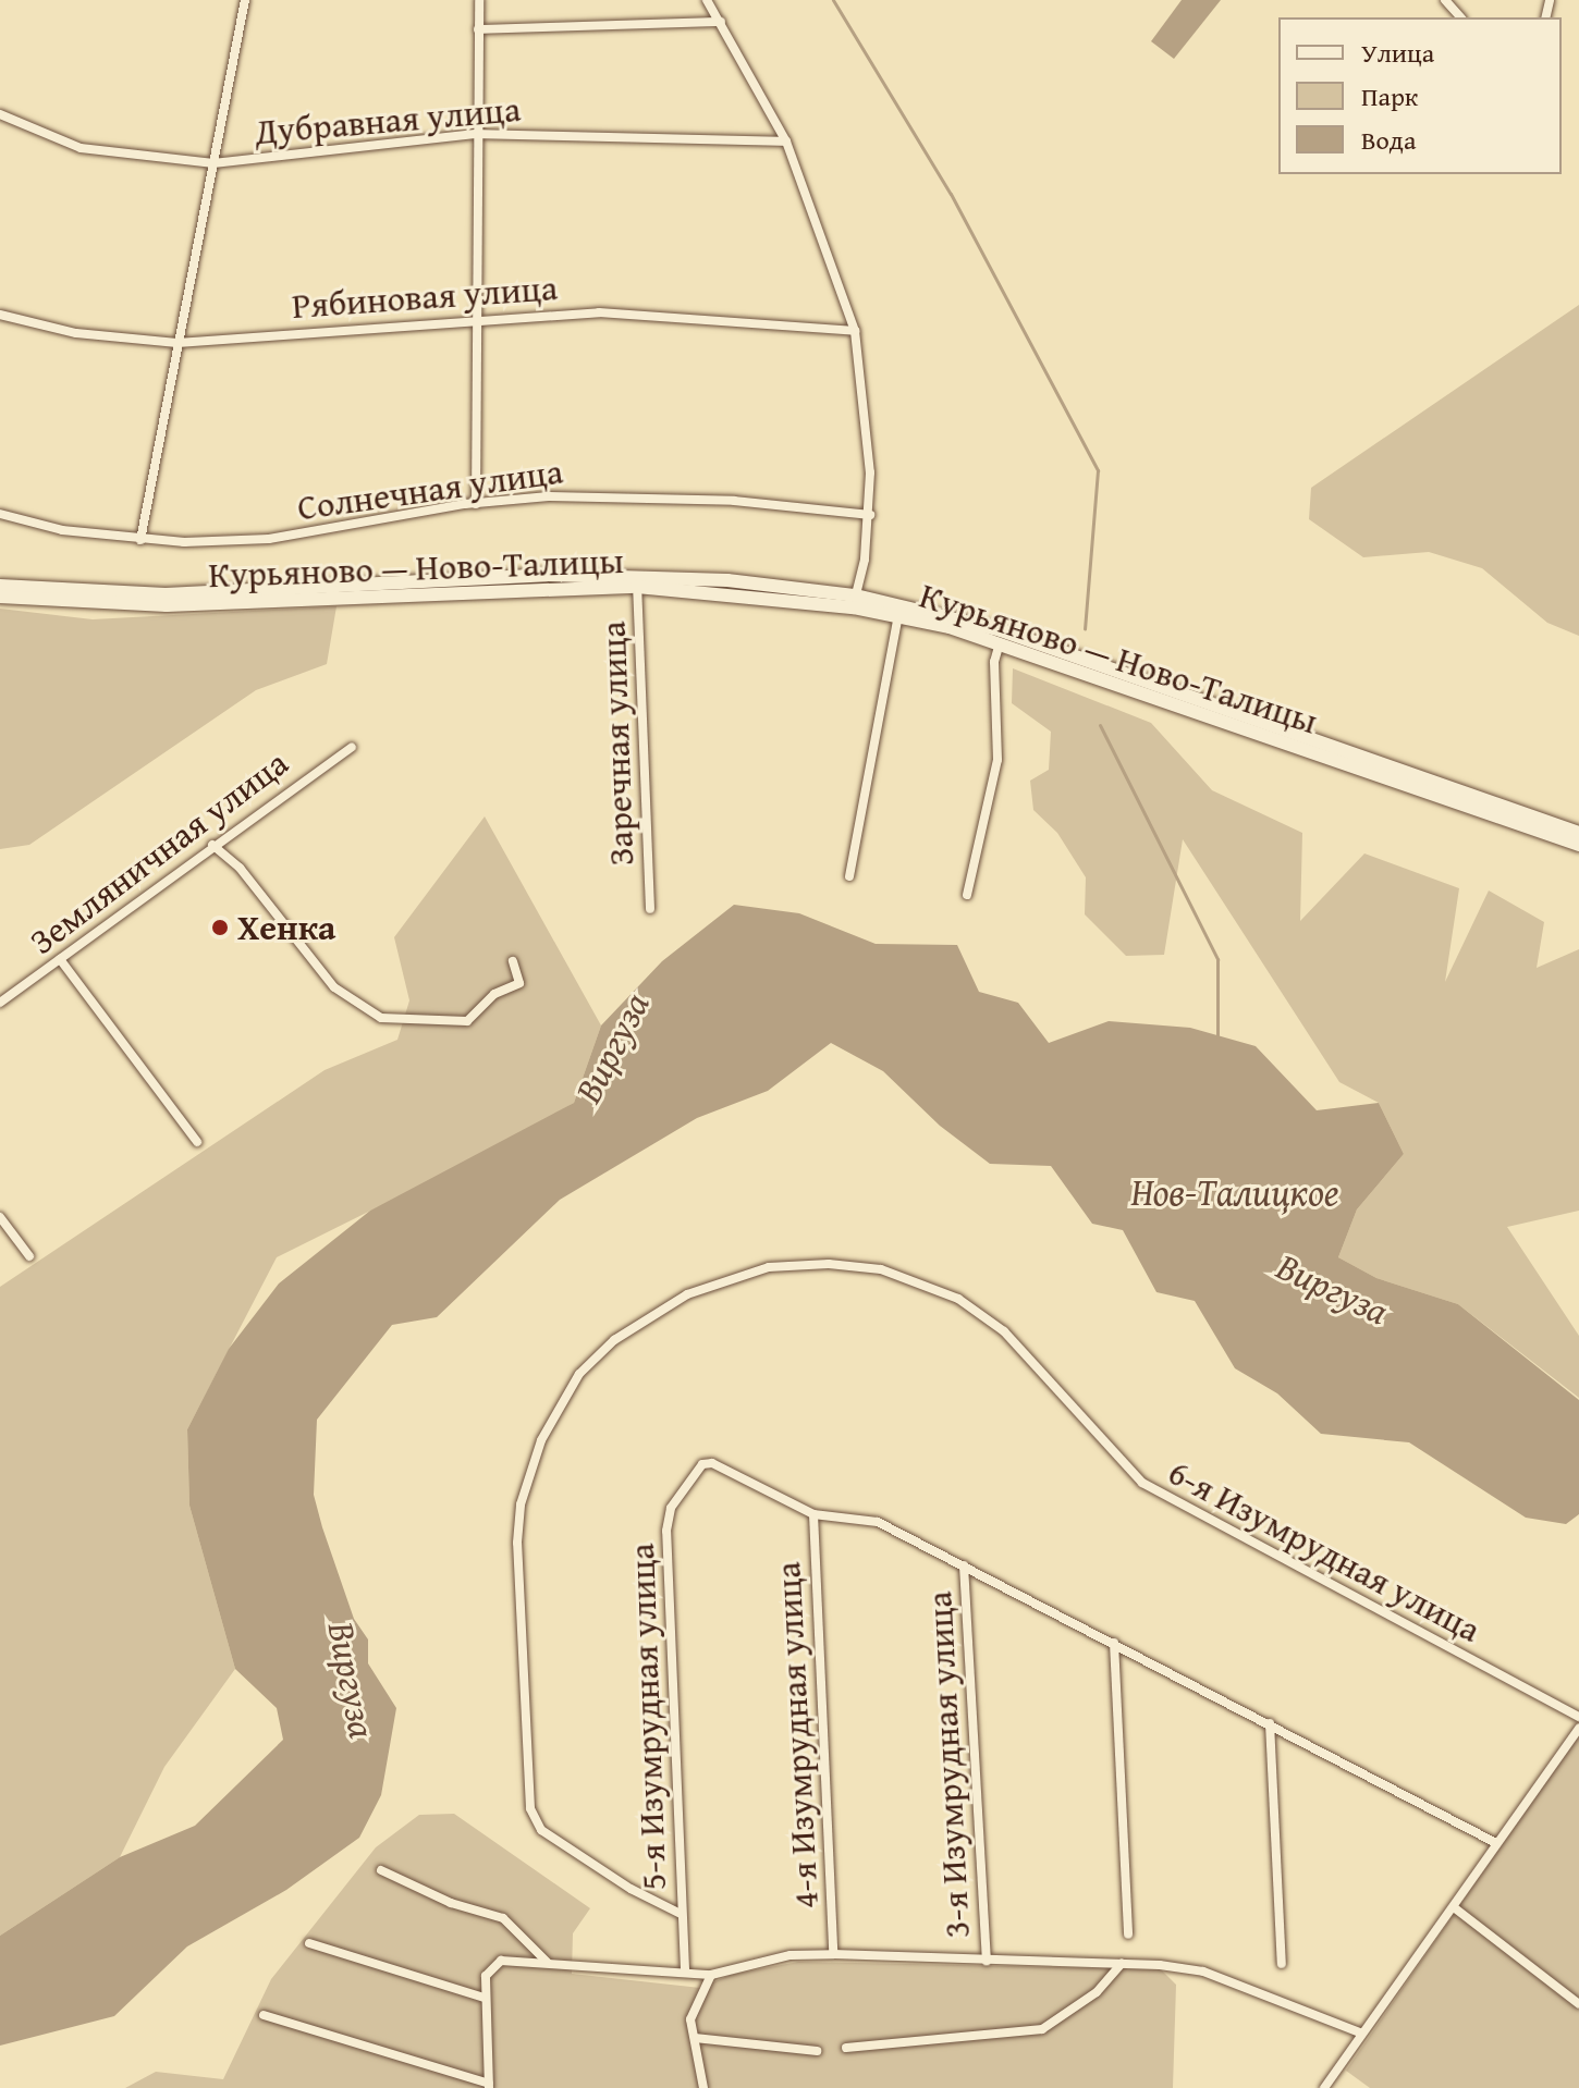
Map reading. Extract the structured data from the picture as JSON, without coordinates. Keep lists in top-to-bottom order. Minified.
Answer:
{"streets":{"main road":["Курьяново — Ново-Талицы"],"street":["Дубравная улица","Рябиновая улица","Солнечная улица","Заречная улица","Земляничная улица","6-я Изумрудная улица","5-я Изумрудная улица","4-я Изумрудная улица","3-я Изумрудная улица"]},"crossings":[["Курьяново — Ново-Талицы","Заречная улица"],["6-я Изумрудная улица","5-я Изумрудная улица"],["5-я Изумрудная улица","4-я Изумрудная улица"]],"water":["Виргуза","Нов-Талицкое"],"places":["Хенка"],"legend":["Улица","Парк","Вода"]}
